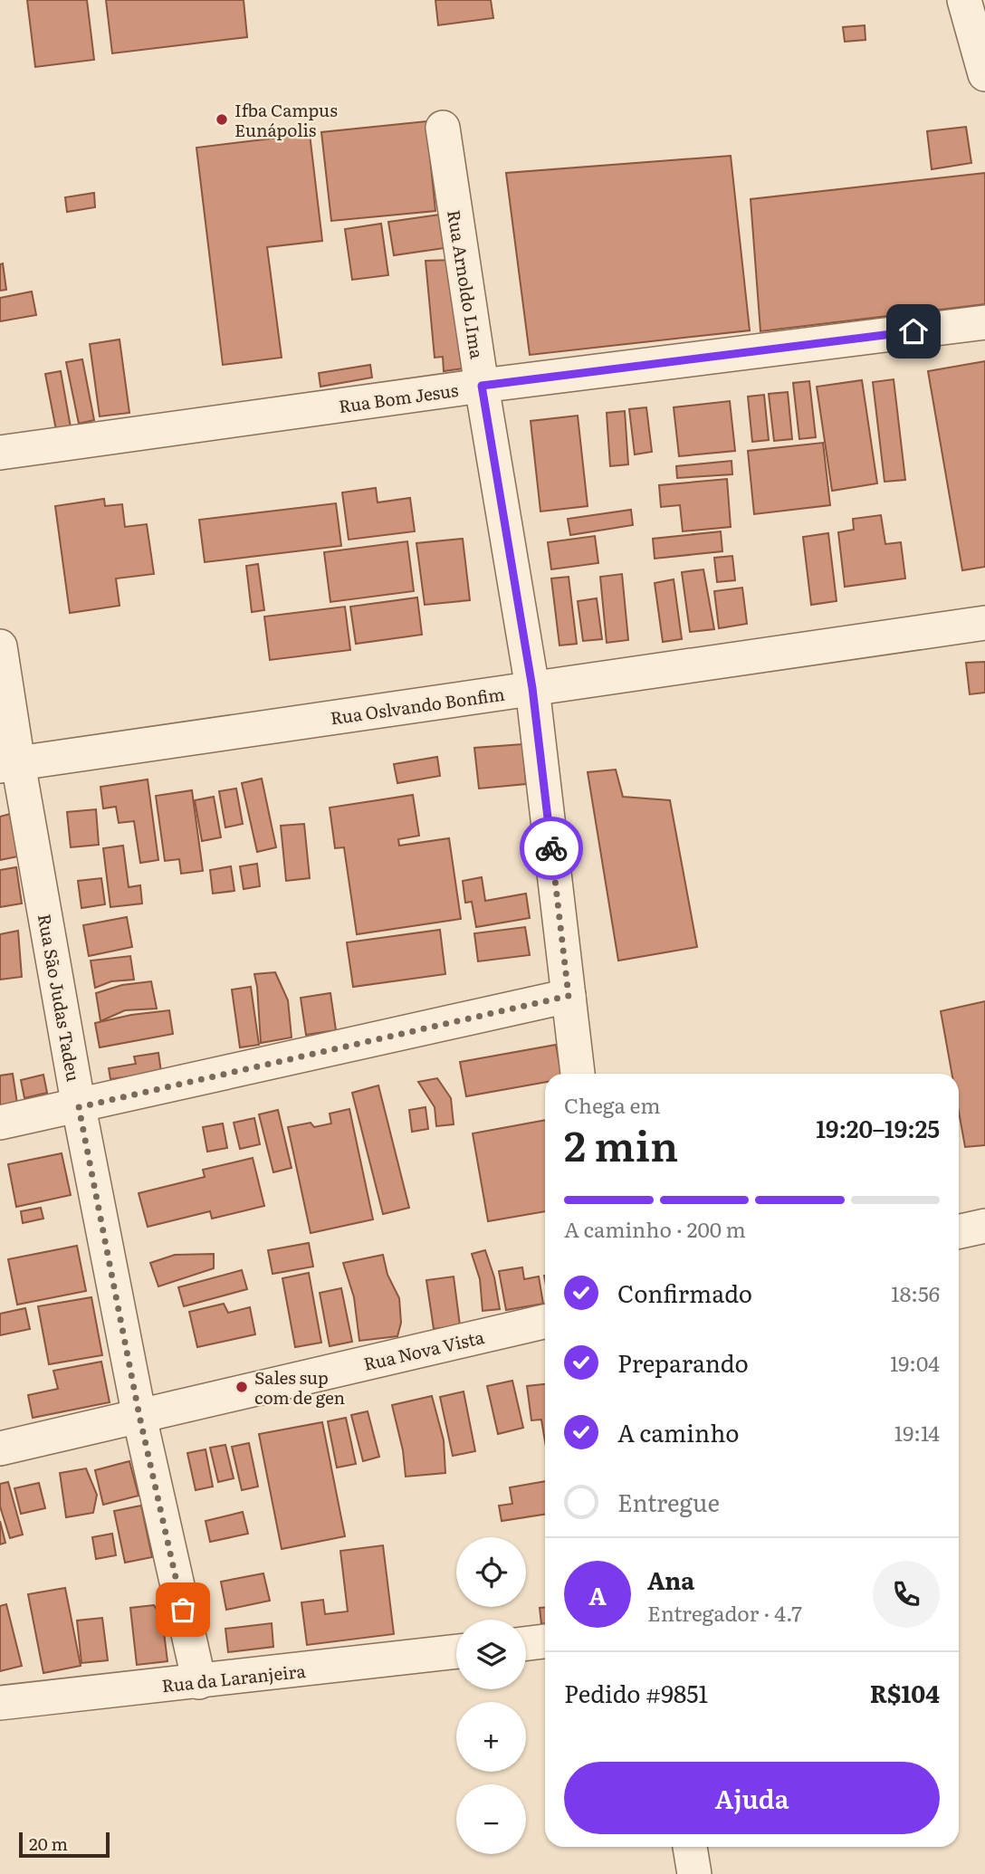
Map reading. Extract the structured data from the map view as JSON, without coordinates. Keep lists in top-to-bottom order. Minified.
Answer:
{"streets":{"street":["Rua Arnoldo LIma","Rua Bom Jesus","Rua Oslvando Bonfim","Rua São Judas Tadeu","Rua Nova Vista","Rua da Laranjeira"]},"crossings":[["Rua Arnoldo LIma","Rua Bom Jesus"],["Rua Arnoldo LIma","Rua Oslvando Bonfim"],["Rua Oslvando Bonfim","Rua São Judas Tadeu"],["Rua São Judas Tadeu","Rua Nova Vista"],["Rua São Judas Tadeu","Rua da Laranjeira"]],"places":["Ifba Campus Eunápolis","Sales sup com de gen"],"scale_bar":"20 m","page":{"heading":["2 min","Chega em","19:20–19:25"],"panel":["Ana","Entregador · 4.7","Pedido #9851","R$104"],"bar":"A caminho · 200 m","list":[["Confirmado","18:56"],["Preparando","19:04"],["A caminho","19:14"],"Entregue"],"map_buttons":["+","−"],"round":"A","buttons":"Ajuda","scale":"20 m"}}
